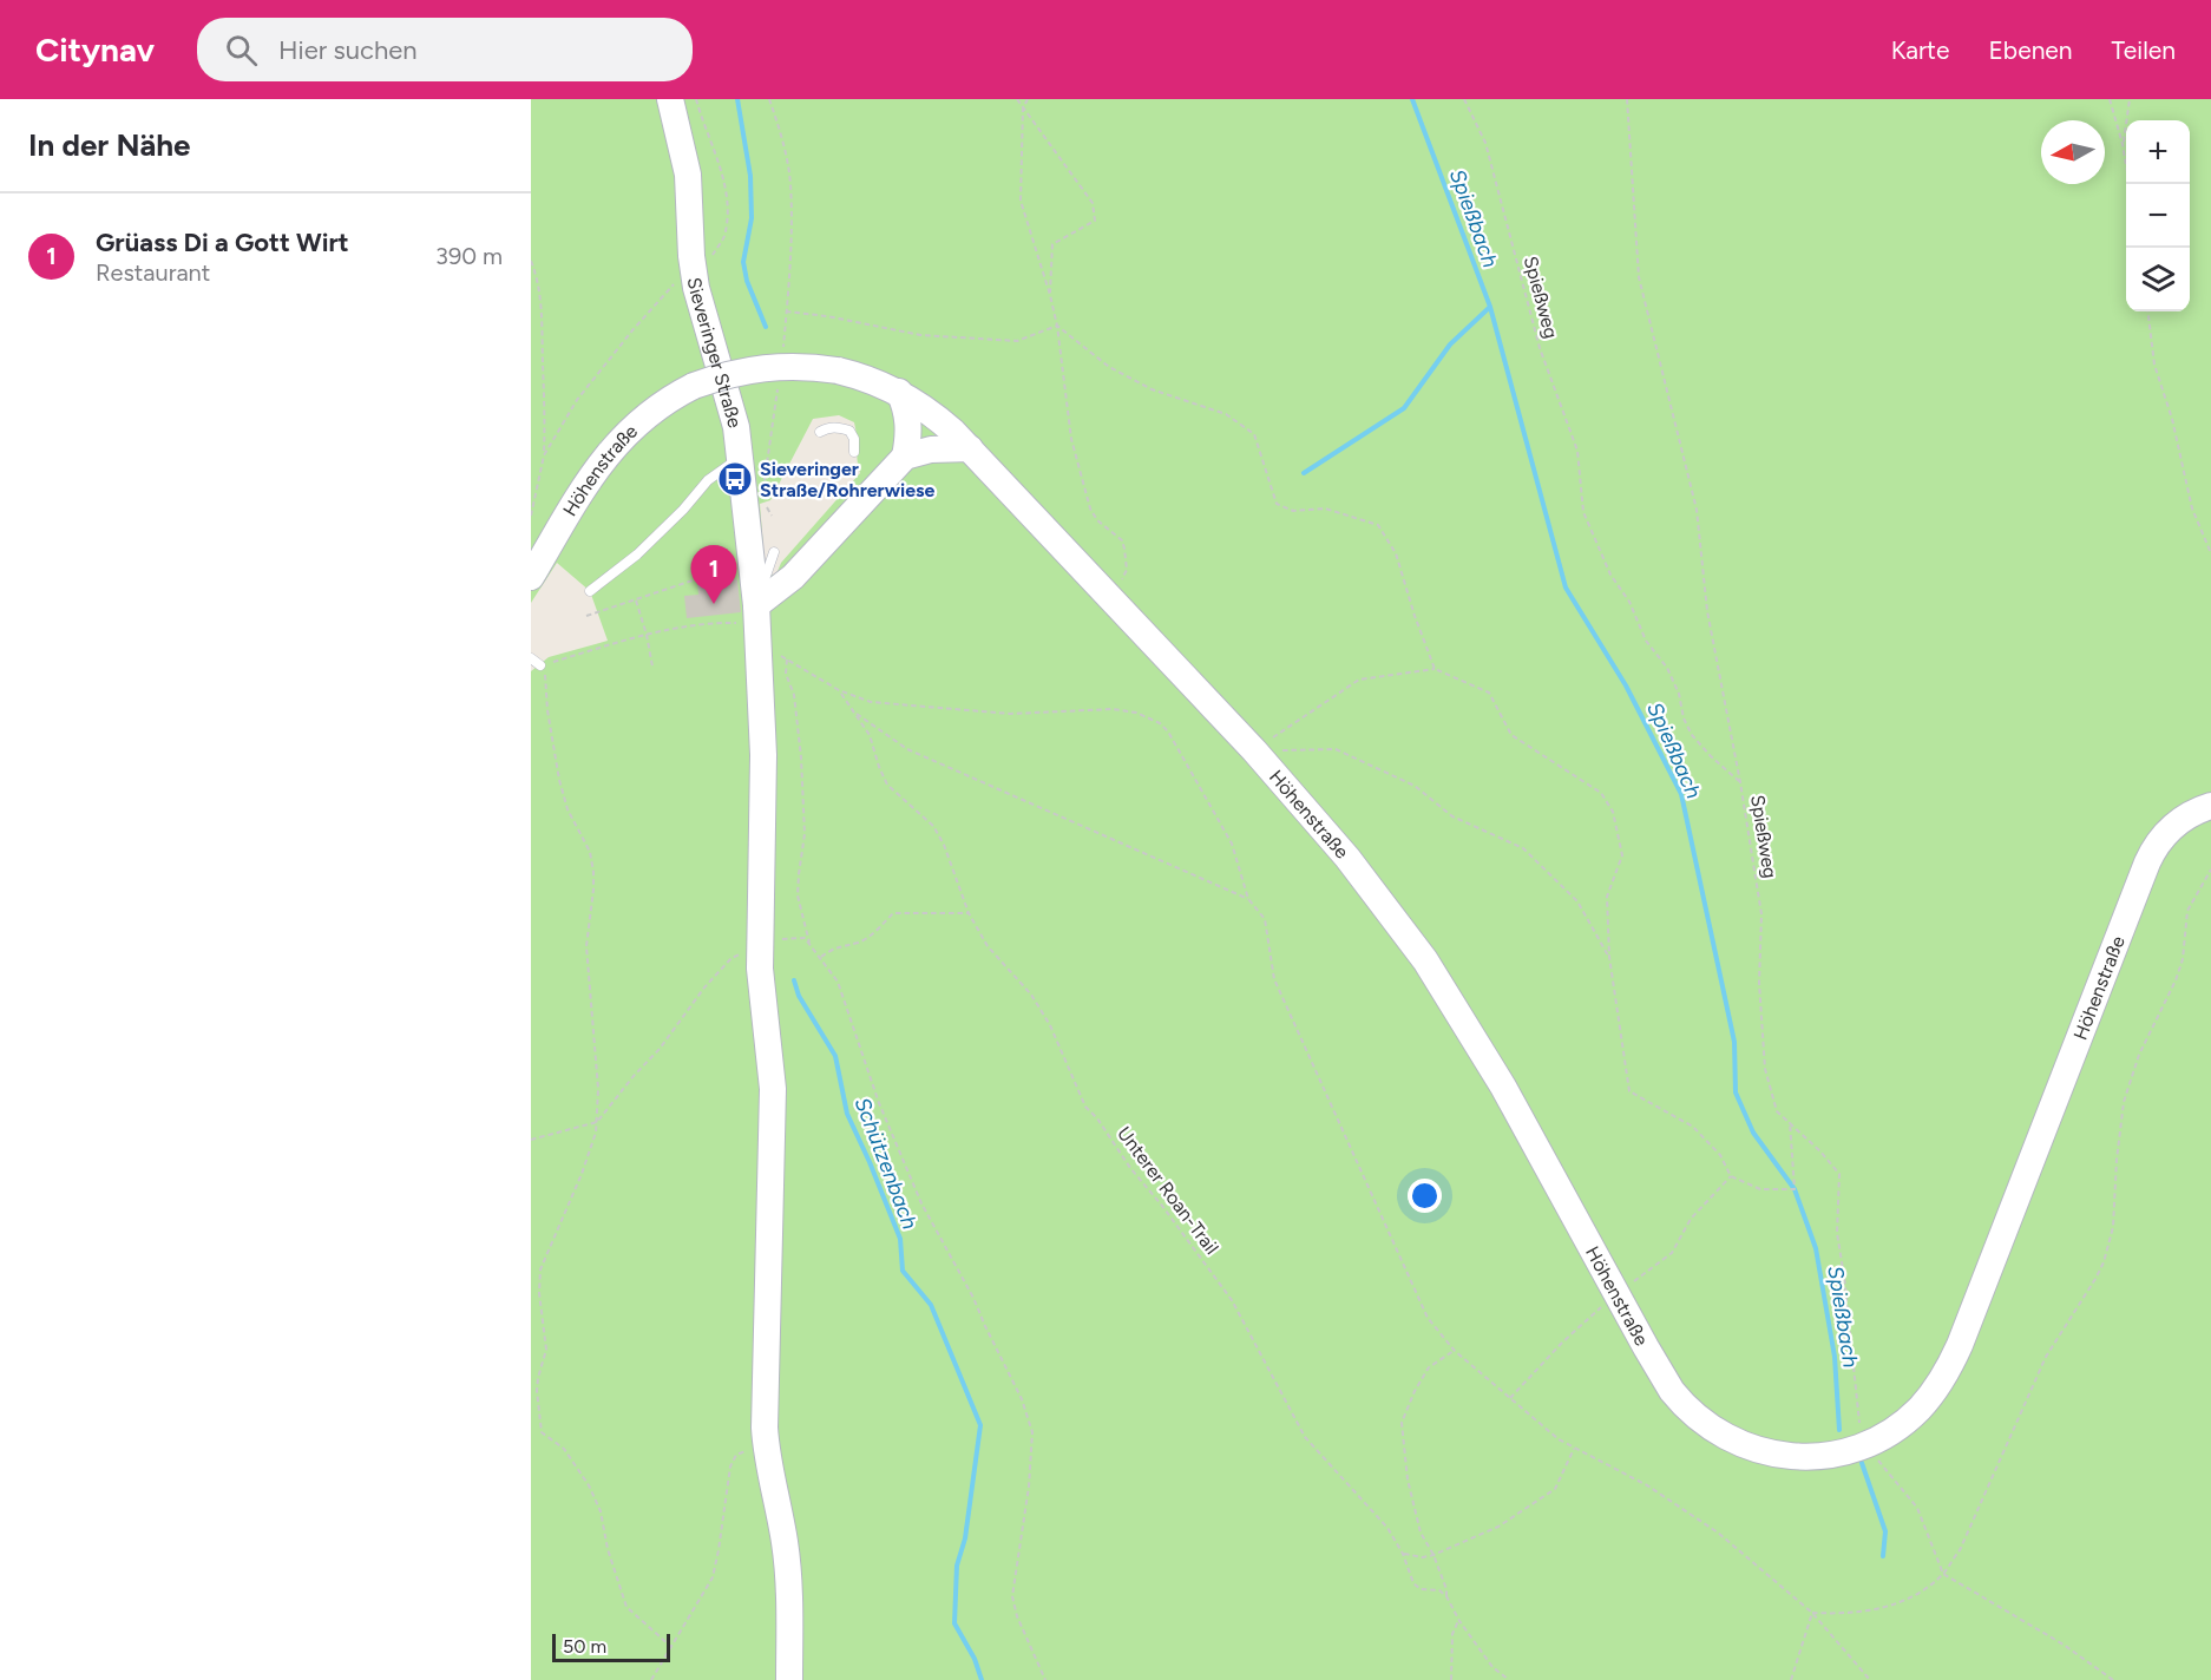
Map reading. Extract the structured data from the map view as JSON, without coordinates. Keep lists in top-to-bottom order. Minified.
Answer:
{"streets":{"street":["Sieveringer Straße","Höhenstraße"],"path":["Spießweg","Unterer Roan-Trail"]},"crossings":[["Spießweg","Höhenstraße"]],"water":["Spießbach","Schützenbach"],"places":{"bus stop":["Sieveringer Straße/Rohrerwiese"]},"scale_bar":"50 m","north":"left","page":{"header":"Citynav","search":"Hier suchen","nav":["Karte","Ebenen","Teilen"],"heading":"In der Nähe","map_buttons":["+","−"],"list":[{"mark":"1","name":"Grüass Di a Gott Wirt","note":"Restaurant","value":"390 m"}],"pins":"1","scale":"50 m"}}
